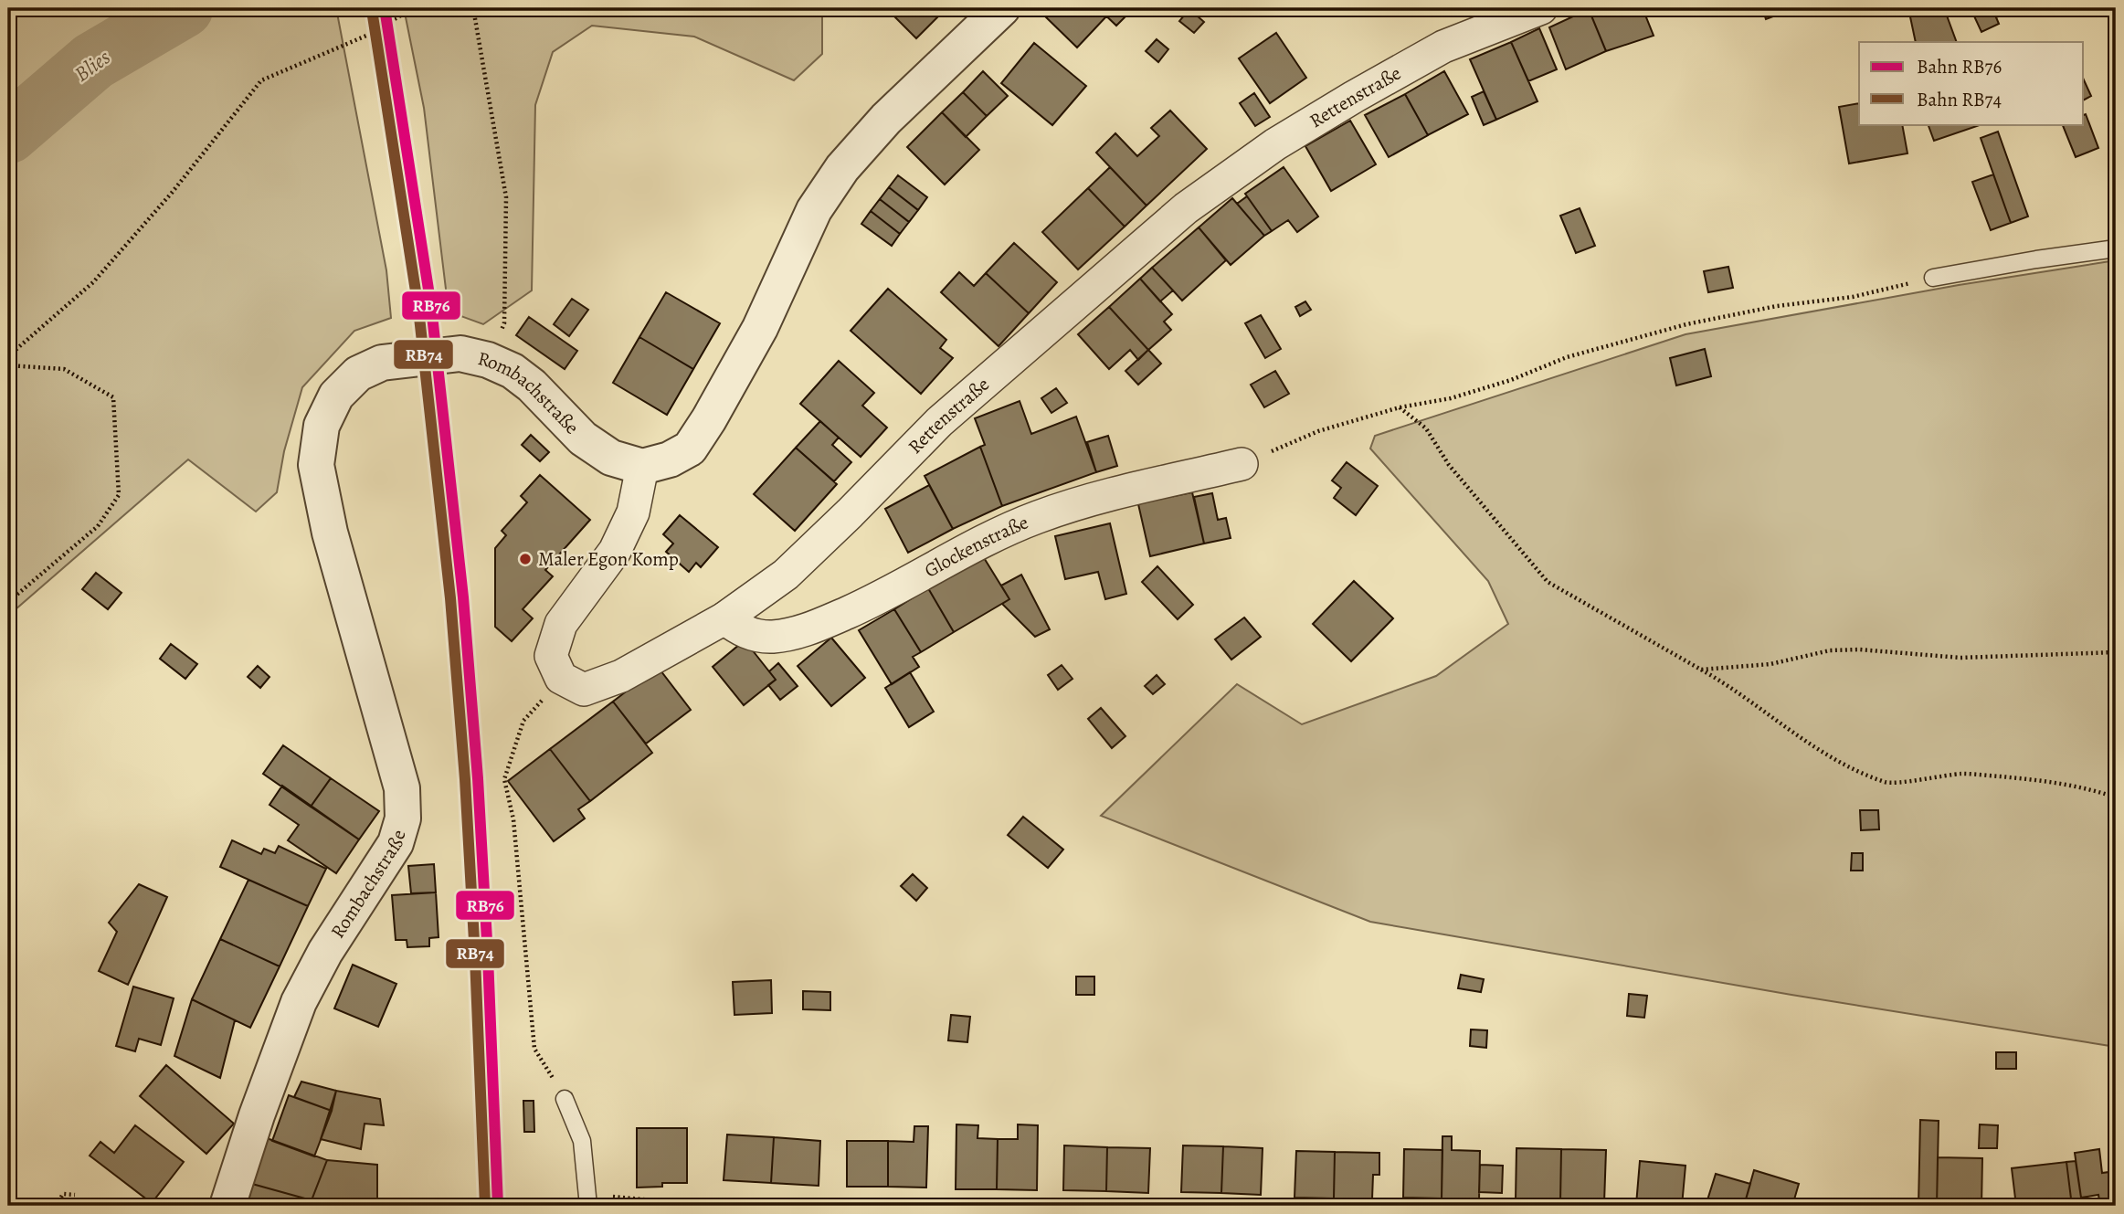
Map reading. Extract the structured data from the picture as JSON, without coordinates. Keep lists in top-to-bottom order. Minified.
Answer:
{"streets":{"street":["Rettenstraße","Rombachstraße","Glockenstraße"]},"crossings":[["Rettenstraße","Glockenstraße"]],"water":["Blies"],"places":["Maler Egon Komp"],"lines":["rail line RB76","rail line RB74"],"legend":["Bahn RB76","Bahn RB74"]}
